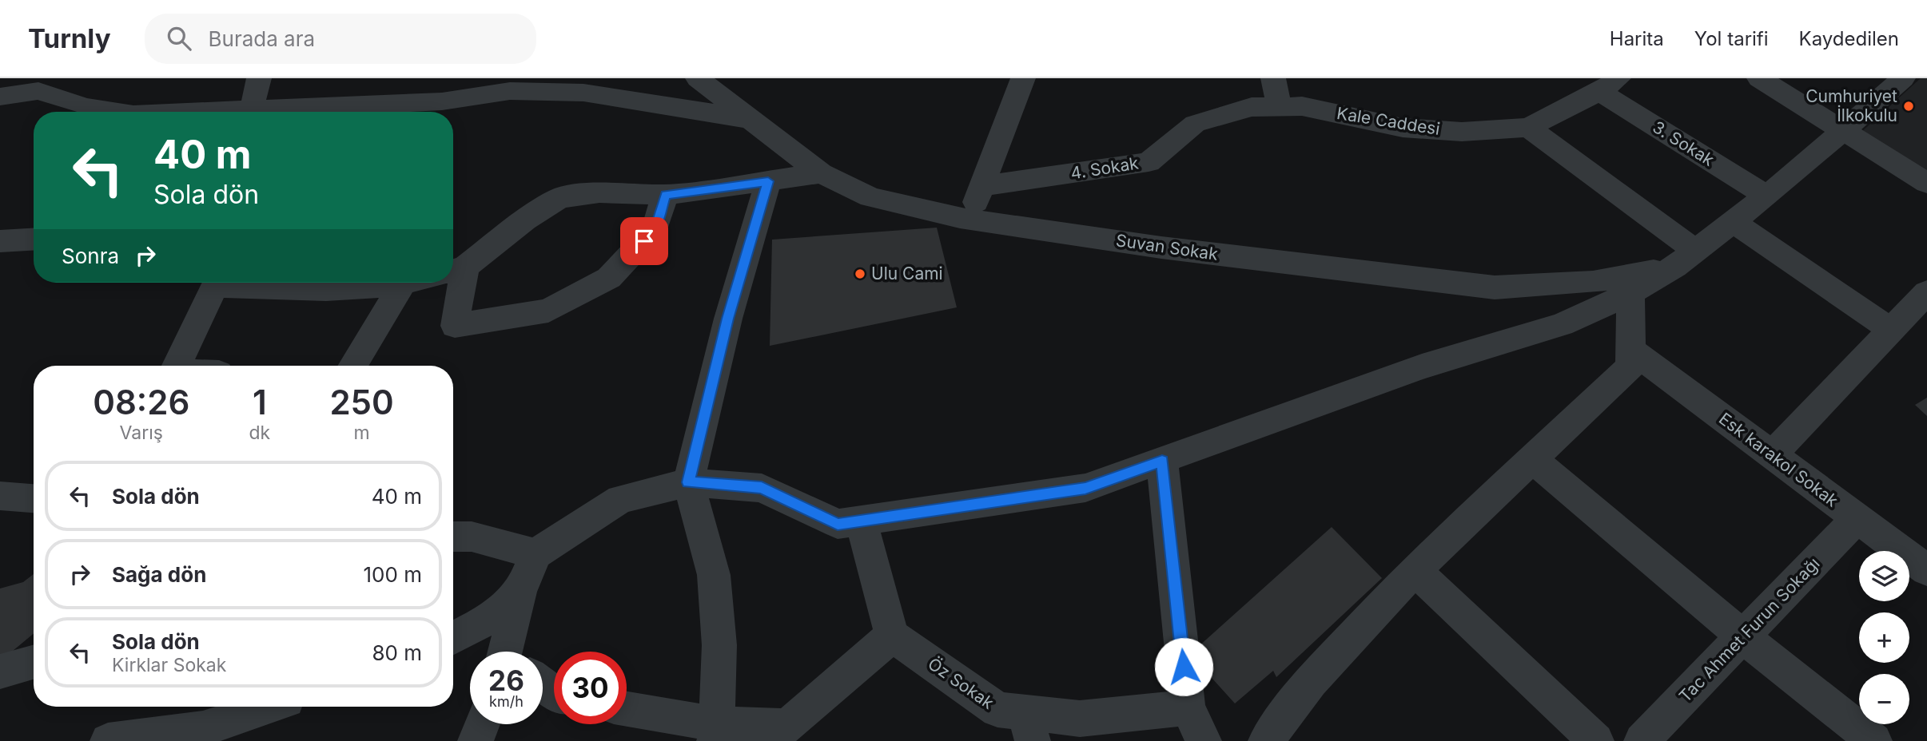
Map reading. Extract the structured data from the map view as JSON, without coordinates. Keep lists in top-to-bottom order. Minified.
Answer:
{"streets":{"street":["Kale Caddesi","3. Sokak","4. Sokak","Suvan Sokak","Esk karakol Sokak","Tac Ahmet Furun Sokağı","Öz Sokak"]},"crossings":[["Kale Caddesi","3. Sokak"],["Kale Caddesi","4. Sokak"],["Esk karakol Sokak","Tac Ahmet Furun Sokağı"]],"places":["Cumhuriyet İlkokulu","Ulu Cami"],"page":{"header":"Turnly","search":"Burada ara","nav":["Harita","Yol tarifi","Kaydedilen"],"turn":["40 m","Sola dön"],"then":"Sonra","eta":["08:26","Varış","1","dk","250","m"],"list":[{"name":"Sola dön","value":"40 m"},{"name":"Sağa dön","value":"100 m"},{"name":"Sola dön","note":"Kirklar Sokak","value":"80 m"}],"map_buttons":["+","−"],"speed":"26 km/h","limit":"30"}}
